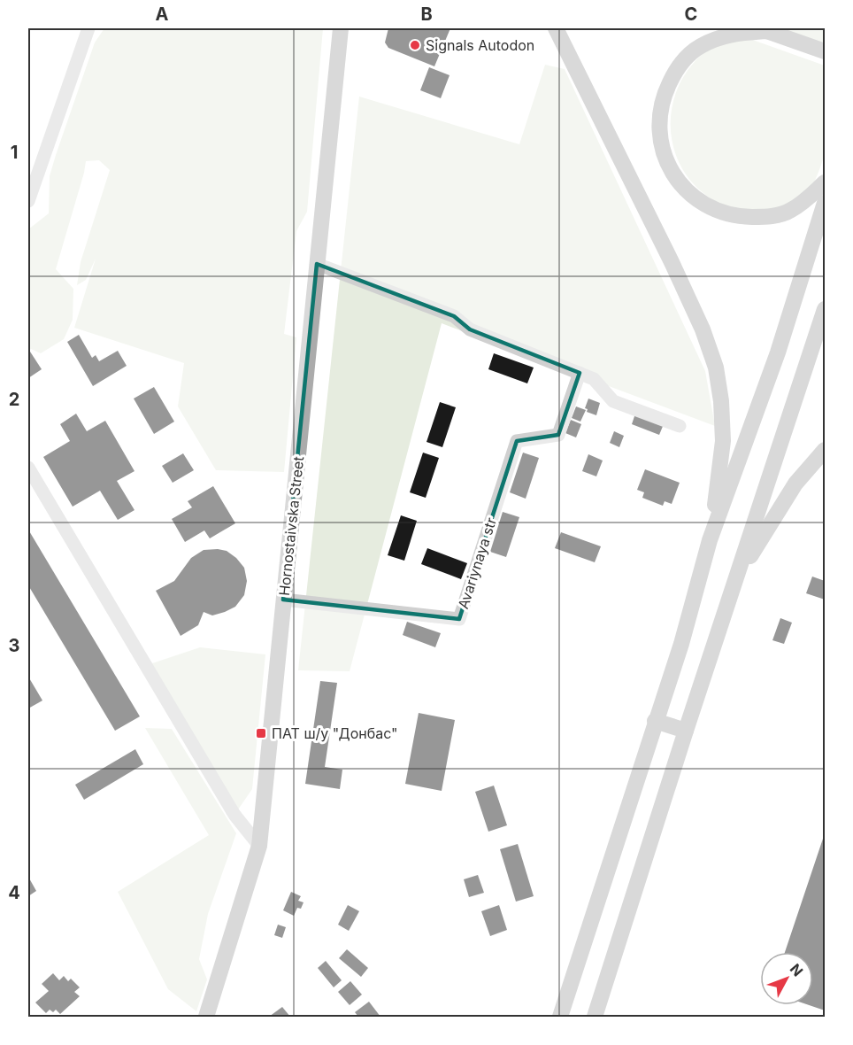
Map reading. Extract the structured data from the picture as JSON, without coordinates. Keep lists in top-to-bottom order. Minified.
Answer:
{"streets":{"main road":["Hornostaivska Street"],"street":["Avariynaya str"]},"crossings":[["Hornostaivska Street","Avariynaya str"]],"places":{"other":["Signals Autodon"],"transit":["ПАТ ш/у \"Донбас\""]},"north":"top right","grid":{"columns":["A","B","C"],"rows":["1","2","3","4"]}}
